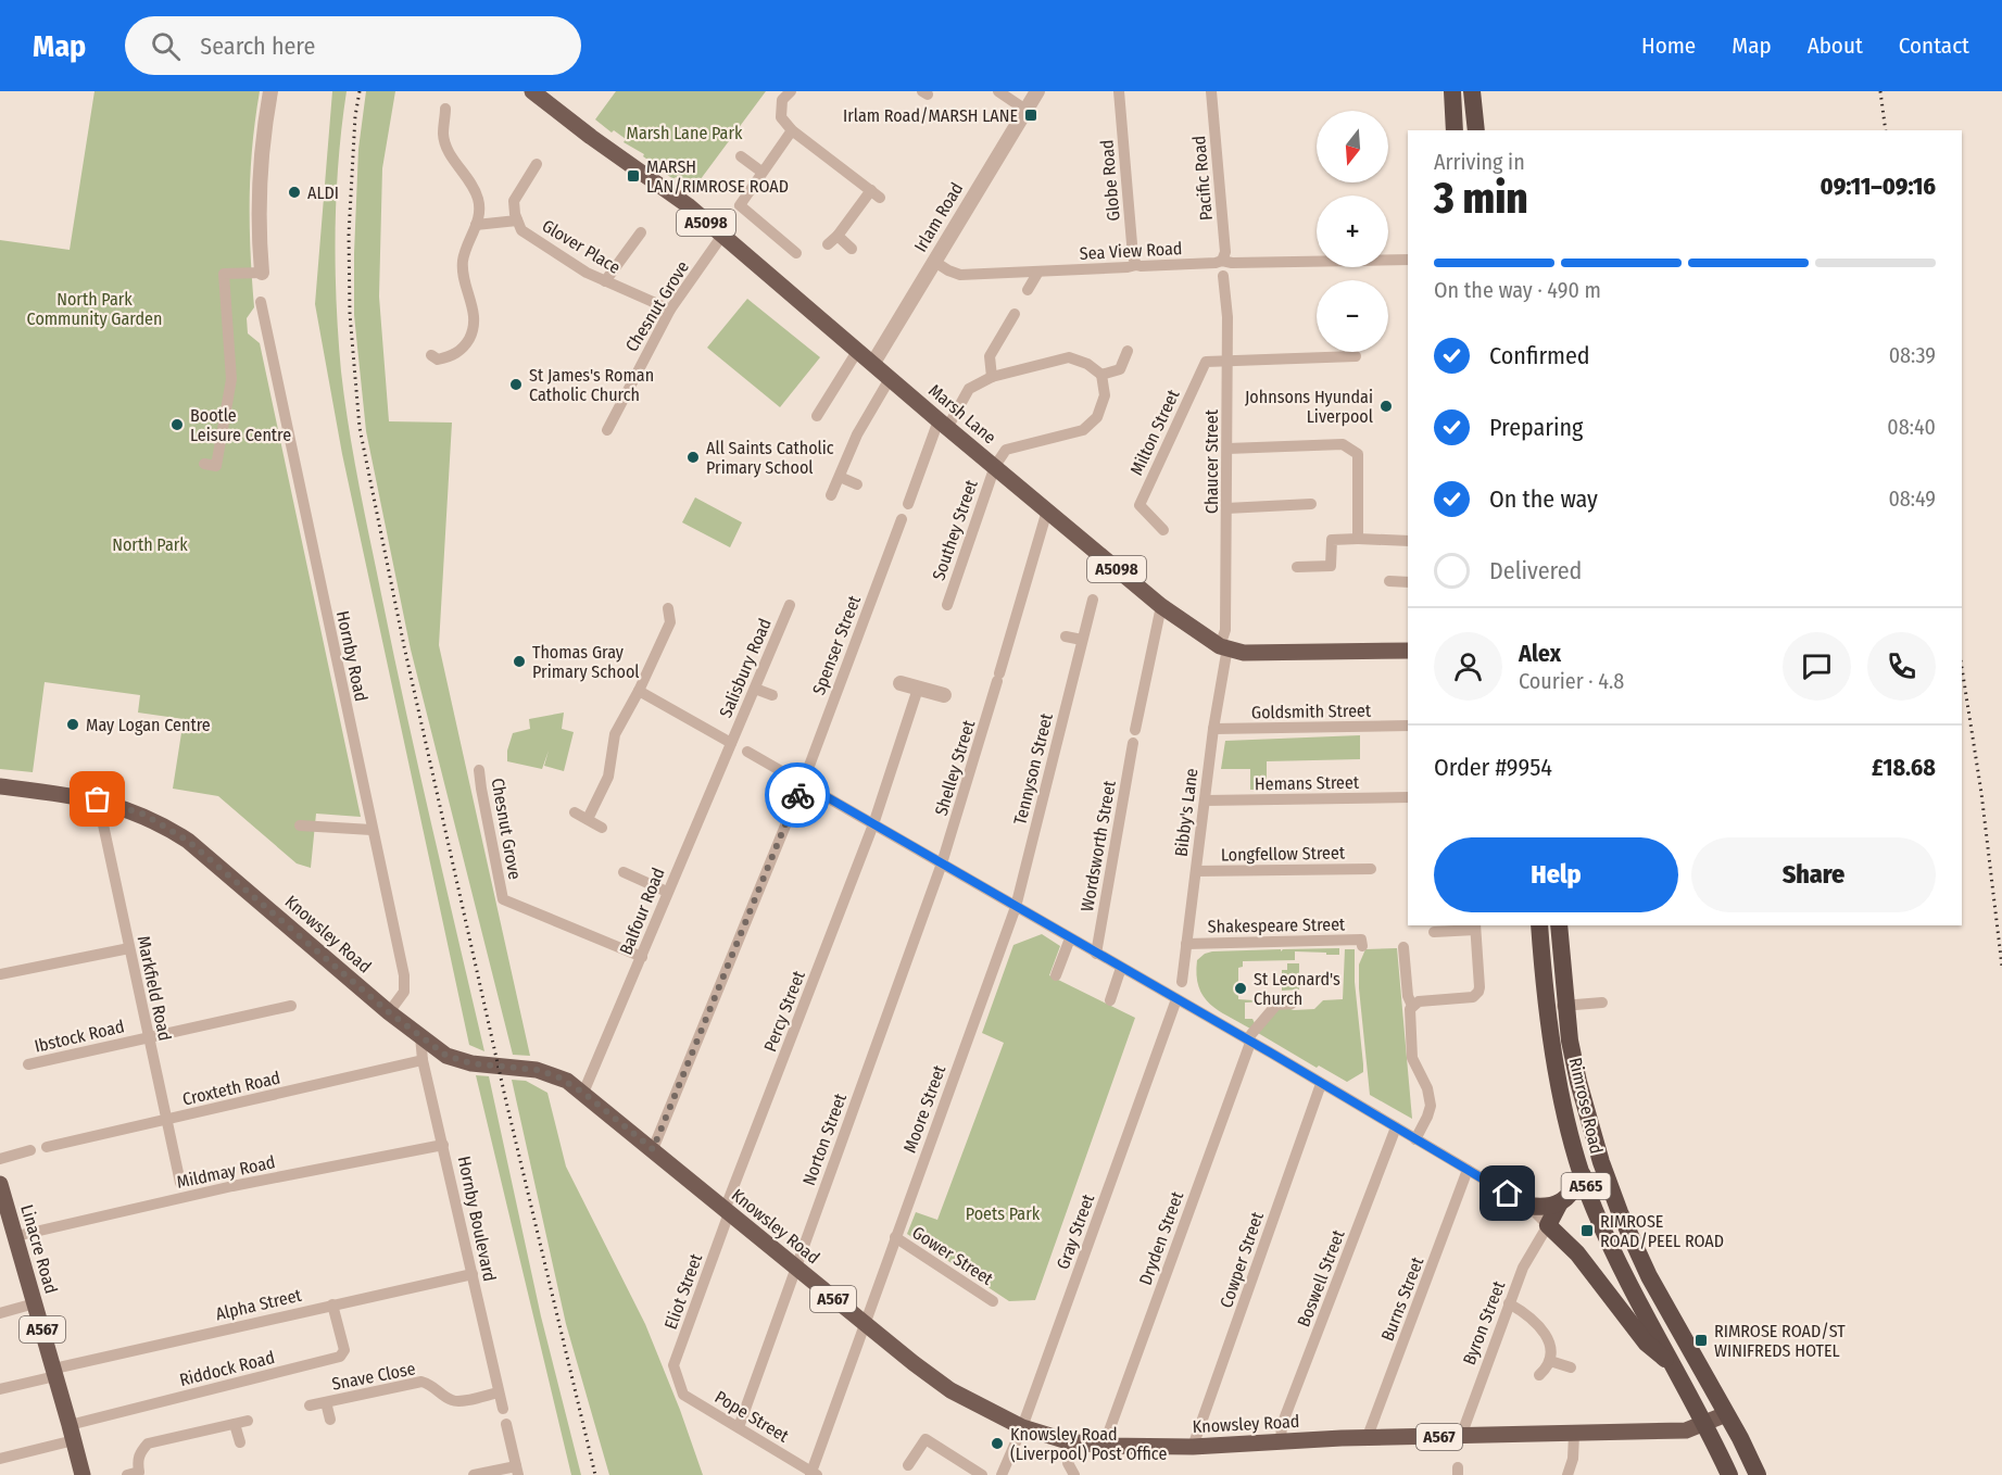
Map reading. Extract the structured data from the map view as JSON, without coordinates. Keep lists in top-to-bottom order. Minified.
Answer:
{"streets":{"highway":["Rimrose Road","A565"],"main road":["A5098","Marsh Lane","Knowsley Road","Linacre Road","A567"],"street":["Pacific Road","Globe Road","Irlam Road","Glover Place","Sea View Road","Chesnut Grove","Milton Street","Chaucer Street","Southey Street","Spenser Street","Hornby Road","Salisbury Road","Goldsmith Street","Shelley Street","Tennyson Street","Hemans Street","Bibby's Lane","Wordsworth Street","Longfellow Street","Balfour Road","Shakespeare Street","Markfield Road","Percy Street","Ibstock Road","Croxteth Road","Moore Street","Norton Street","Mildmay Road","Hornby Boulevard","Gray Street","Dryden Street","Gower Street","Cowper Street","Boswell Street","Eliot Street","Burns Street","Alpha Street","Byron Street","Riddock Road","Snave Close","Pope Street"]},"crossings":[["Pacific Road","Sea View Road"],["Globe Road","Sea View Road"],["Irlam Road","Sea View Road"],["Irlam Road","Marsh Lane"],["Glover Place","Chesnut Grove"],["Chesnut Grove","Marsh Lane"],["Chesnut Grove","Balfour Road"],["Marsh Lane","Chaucer Street"],["Marsh Lane","Southey Street"],["Marsh Lane","Shelley Street"],["Marsh Lane","Bibby's Lane"],["Milton Street","Chaucer Street"],["Chaucer Street","Bibby's Lane"],["Spenser Street","Knowsley Road"],["Hornby Road","Knowsley Road"],["Salisbury Road","Balfour Road"],["Goldsmith Street","Bibby's Lane"],["Shelley Street","Norton Street"],["Tennyson Street","Moore Street"],["Hemans Street","Bibby's Lane"],["Bibby's Lane","Longfellow Street"],["Bibby's Lane","Shakespeare Street"],["Balfour Road","Knowsley Road"],["Knowsley Road","Markfield Road"],["Knowsley Road","Percy Street"],["Knowsley Road","Rimrose Road"],["Knowsley Road","Moore Street"],["Knowsley Road","Norton Street"],["Knowsley Road","A565"],["Knowsley Road","Hornby Boulevard"],["Knowsley Road","Gray Street"],["Knowsley Road","Dryden Street"],["Knowsley Road","Cowper Street"],["Knowsley Road","Boswell Street"],["Knowsley Road","Eliot Street"],["Knowsley Road","Burns Street"],["Knowsley Road","Byron Street"],["Markfield Road","Ibstock Road"],["Markfield Road","Croxteth Road"],["Percy Street","Eliot Street"],["Croxteth Road","Hornby Boulevard"],["Rimrose Road","A565"],["Moore Street","Gower Street"],["Moore Street","Pope Street"],["Norton Street","Pope Street"],["Mildmay Road","Hornby Boulevard"],["Mildmay Road","Linacre Road"],["Hornby Boulevard","Alpha Street"],["Hornby Boulevard","Snave Close"],["Linacre Road","Alpha Street"],["Linacre Road","Riddock Road"],["Eliot Street","Pope Street"],["Alpha Street","Riddock Road"]],"parks":["Marsh Lane Park","North Park Community Garden","North Park","Poets Park"],"places":{"transit":["Irlam Road/MARSH LANE","MARSH LAN/RIMROSE ROAD","RIMROSE ROAD/PEEL ROAD","RIMROSE ROAD/ST WINIFREDS HOTEL"],"other":["ALDI","St James's Roman Catholic Church","Johnsons Hyundai Liverpool","Bootle Leisure Centre","All Saints Catholic Primary School","Thomas Gray Primary School","May Logan Centre","St Leonard's Church","Knowsley Road (Liverpool) Post Office"]},"north":"bottom","page":{"header":"Map","search":"Search here","nav":["Home","Map","About","Contact"],"map_buttons":["+","−"],"heading":["3 min","Arriving in","09:11–09:16"],"panel":["Alex","Courier · 4.8","Order #9954","£18.68"],"bar":"On the way · 490 m","list":[["Confirmed","08:39"],["Preparing","08:40"],["On the way","08:49"],"Delivered"],"buttons":["Help","Share"]}}
